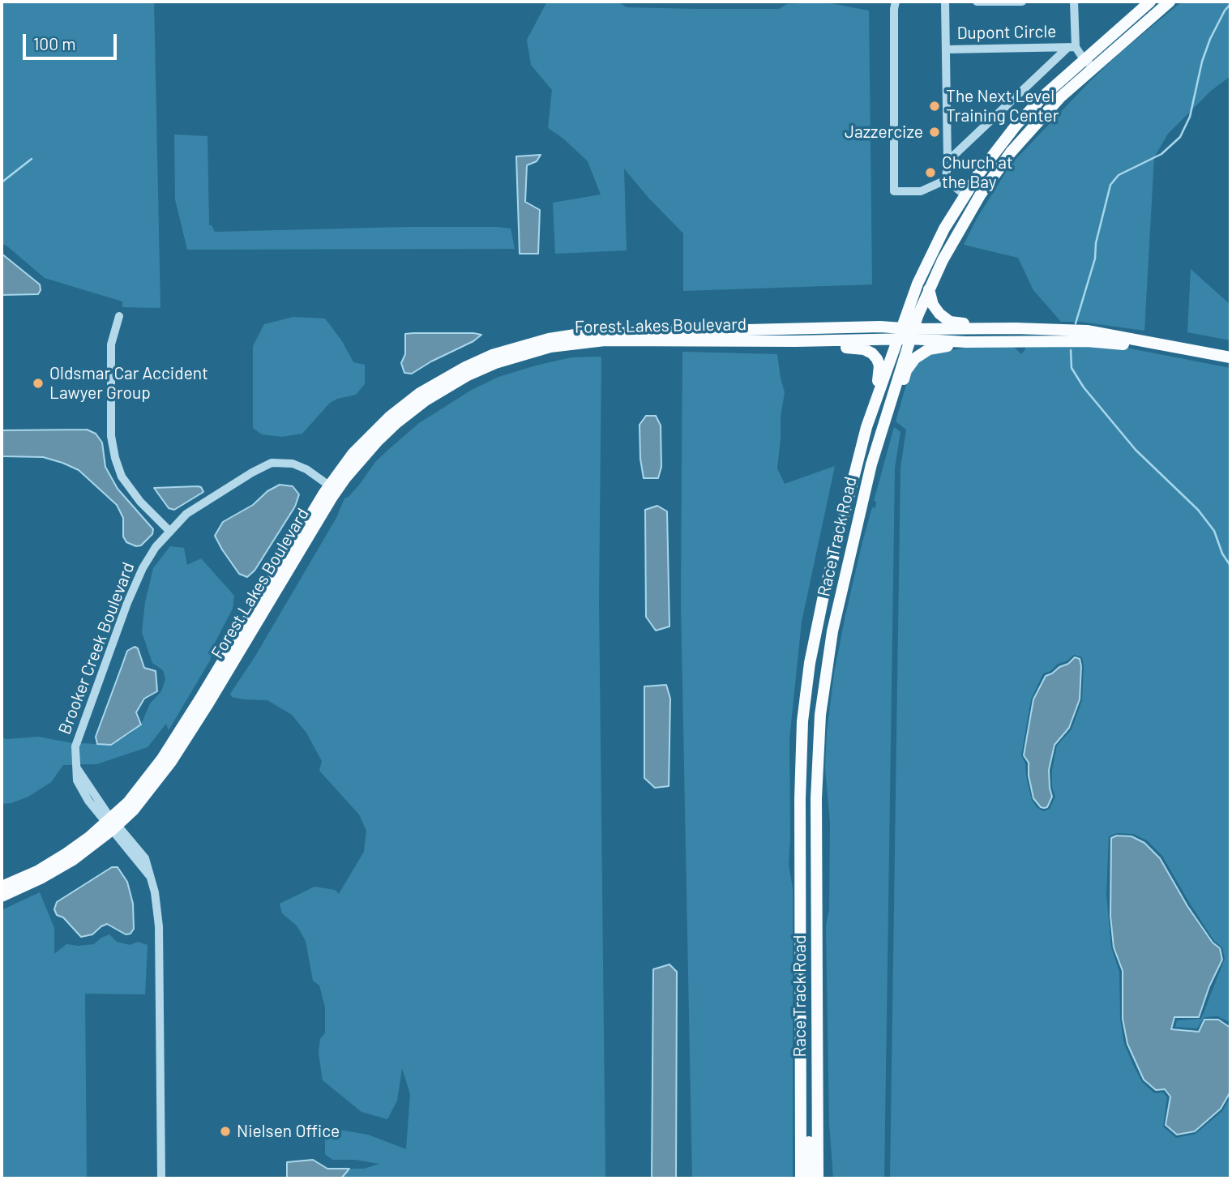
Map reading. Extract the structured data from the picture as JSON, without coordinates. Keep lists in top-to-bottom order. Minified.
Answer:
{"streets":{"main road":["Forest Lakes Boulevard","Race Track Road"],"street":["Dupont Circle","Brooker Creek Boulevard"]},"crossings":[["Dupont Circle","Race Track Road"],["Forest Lakes Boulevard","Race Track Road"],["Forest Lakes Boulevard","Brooker Creek Boulevard"]],"places":["The Next Level Training Center","Jazzercize","Church at the Bay","Oldsmar Car Accident Lawyer Group","Nielsen Office"],"scale_bar":"100 m"}
